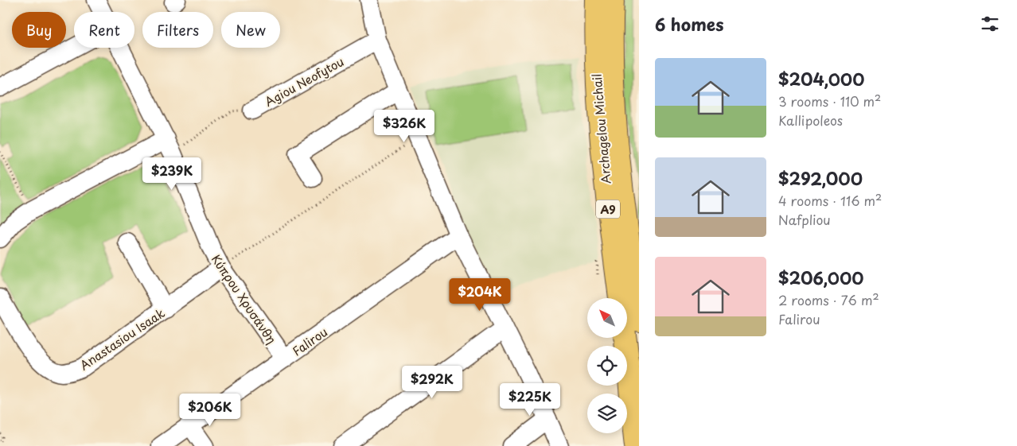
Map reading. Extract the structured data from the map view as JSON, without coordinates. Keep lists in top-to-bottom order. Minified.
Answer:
{"streets":{"main road":["Archagelou Michail","A9"],"street":["Agiou Neofytou","Κύπρου Χρυσάνθη","Anastasiou Isaak","Falirou"]},"crossings":[["Κύπρου Χρυσάνθη","Anastasiou Isaak"],["Κύπρου Χρυσάνθη","Falirou"]],"north":"top left","page":{"heading":"6 homes","chip":["Buy","Rent","Filters","New"],"list":[{"name":"$204,000","note":"3 rooms · 110 m² · Kallipoleos"},{"name":"$292,000","note":"4 rooms · 116 m² · Nafpliou"},{"name":"$206,000","note":"2 rooms · 76 m² · Falirou"}],"price":["$326K","$239K","$204K","$292K","$225K","$206K"]}}
